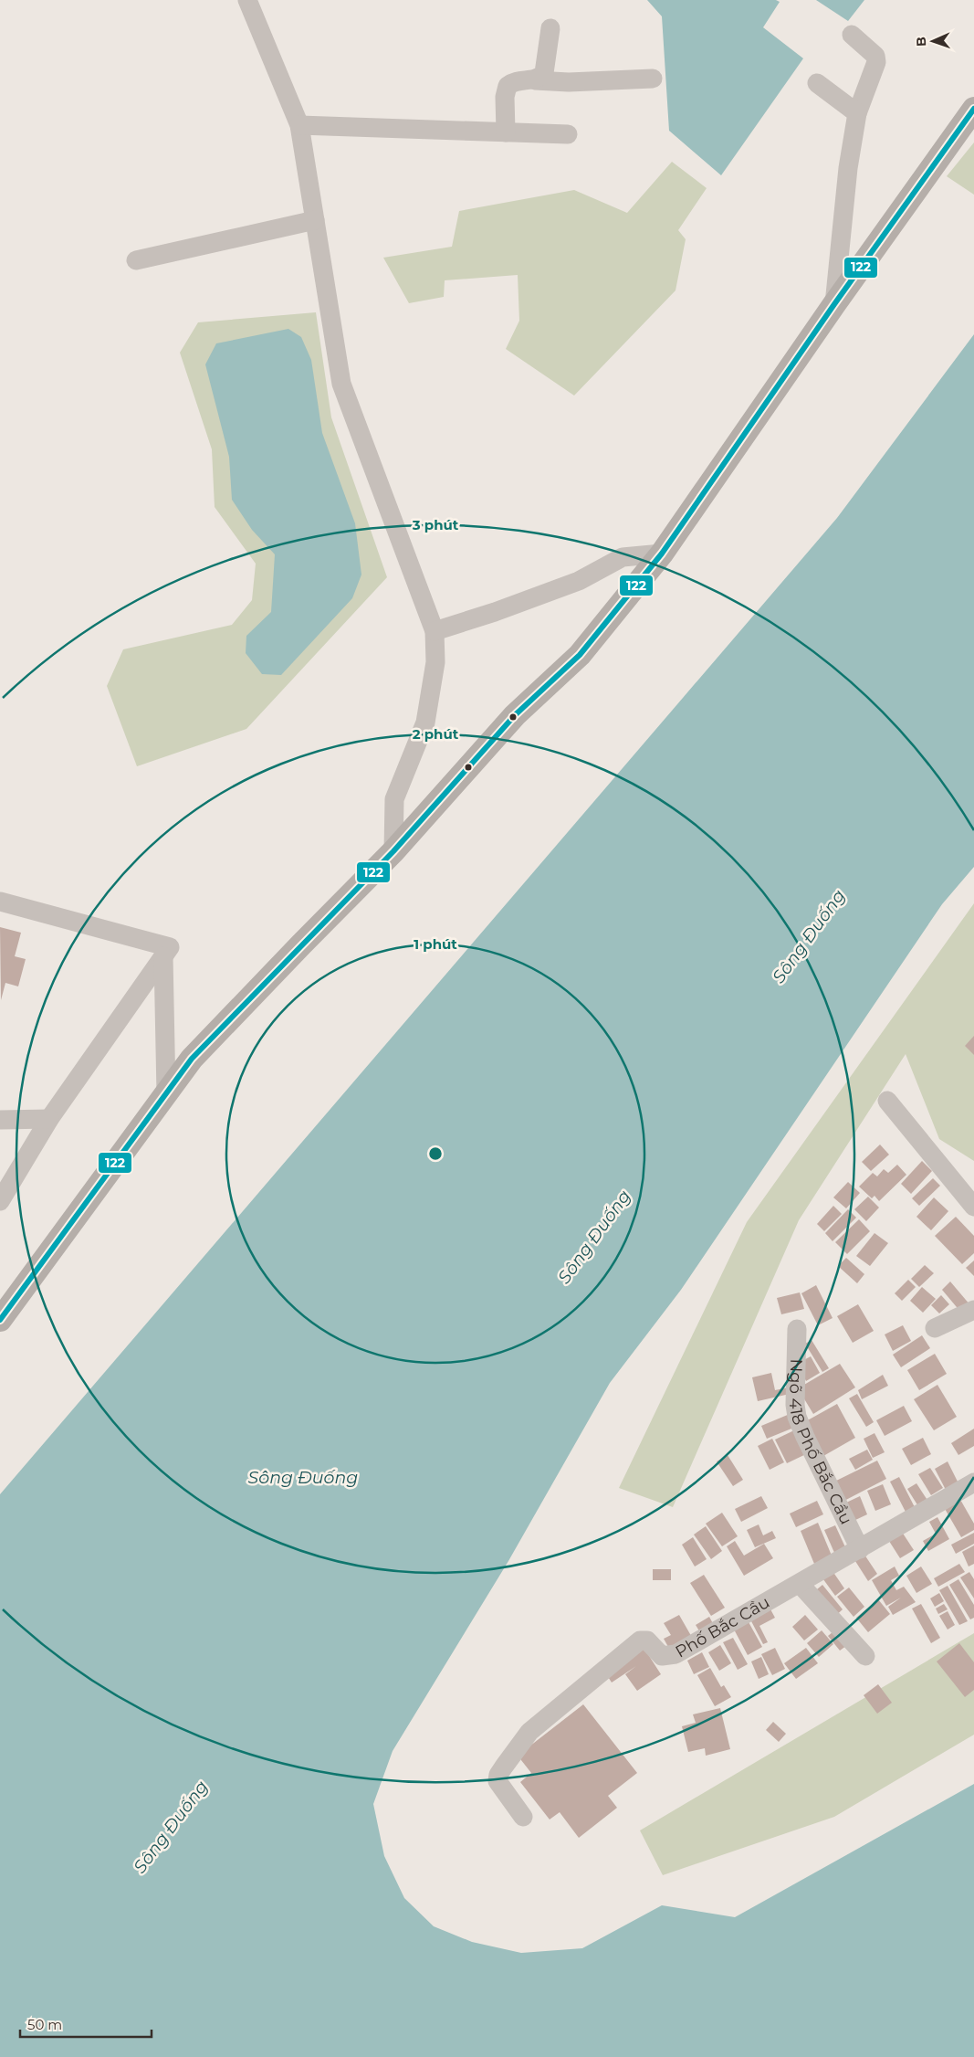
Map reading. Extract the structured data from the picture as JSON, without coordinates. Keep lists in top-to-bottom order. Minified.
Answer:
{"streets":{"street":["Ngõ 418 Phố Bắc Cầu","Phố Bắc Cầu"]},"crossings":[["Ngõ 418 Phố Bắc Cầu","Phố Bắc Cầu"]],"water":["Sông Đuống"],"lines":["transit line 122"],"scale_bar":"50 m","north":"left","rings":["3 phút","2 phút","1 phút"]}
